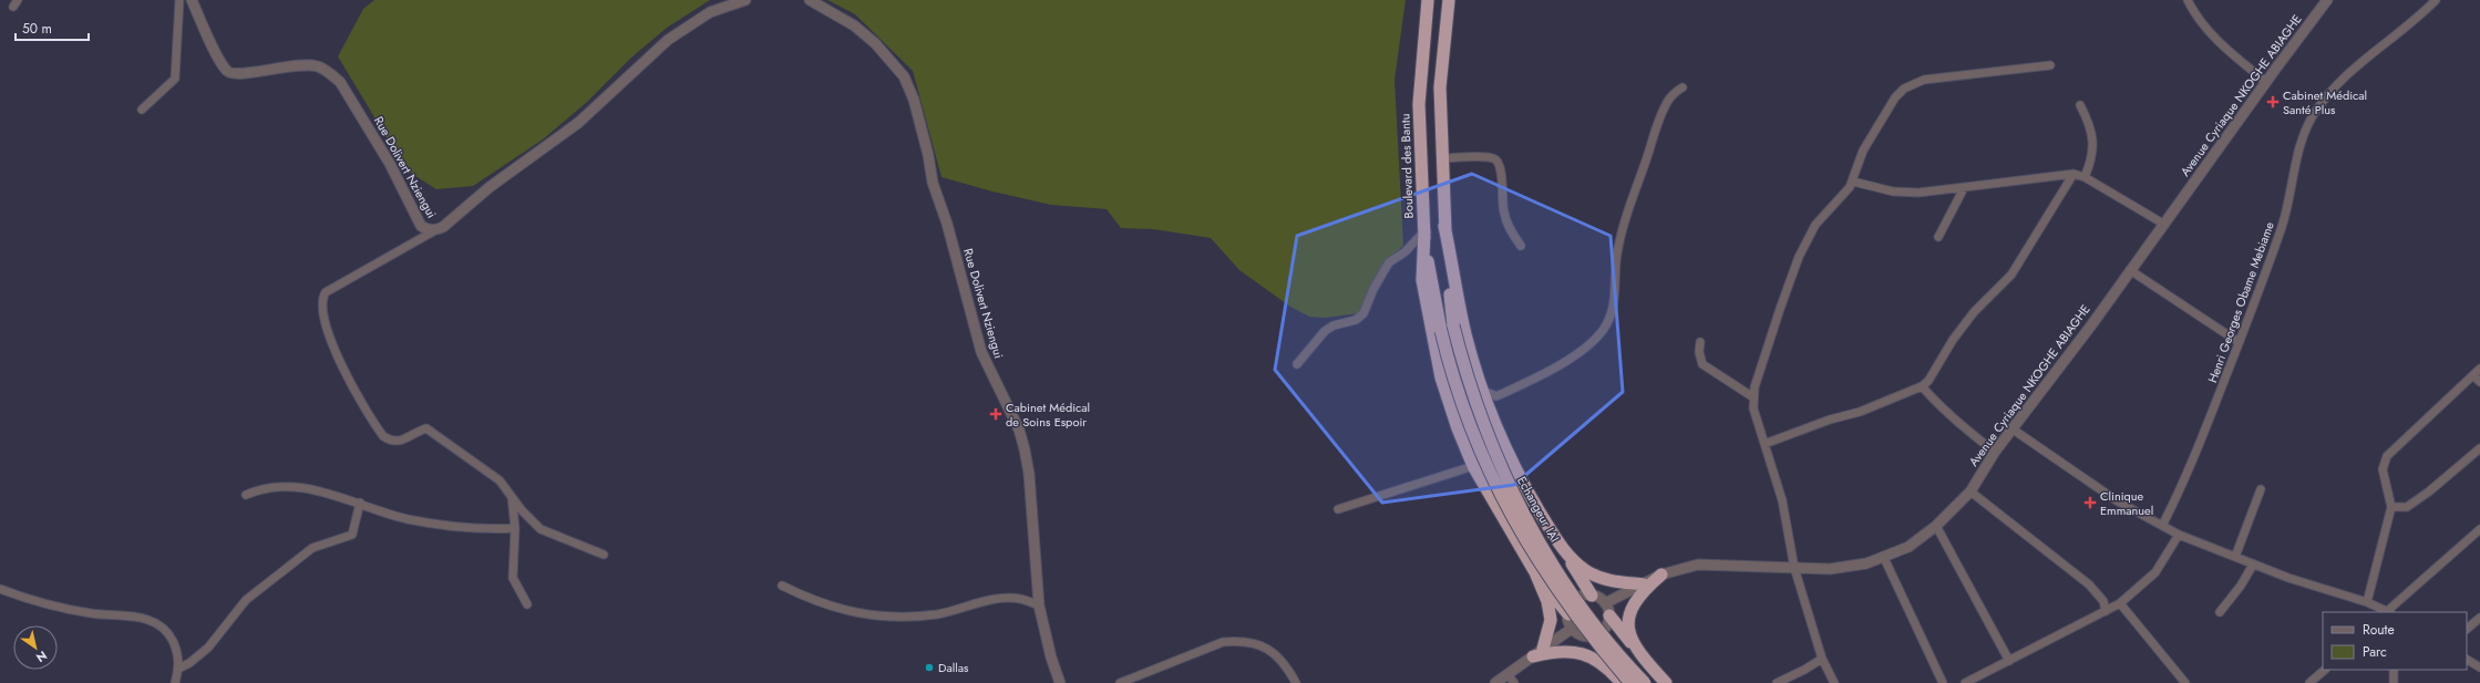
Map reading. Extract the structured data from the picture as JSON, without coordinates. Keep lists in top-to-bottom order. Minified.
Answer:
{"streets":{"highway":["Boulevard des Bantu","Echangeur IAI"],"street":["Avenue Cyriaque NKOGHE ABIAGHE","Rue Dolivert Nziengui","Henri Georges Obame Mebiame"]},"places":{"health":["Cabinet Médical Santé Plus","Cabinet Médical de Soins Espoir","Clinique Emmanuel"],"other":["Dallas"]},"legend":["Route","Parc"],"scale_bar":"50 m","north":"bottom right"}
